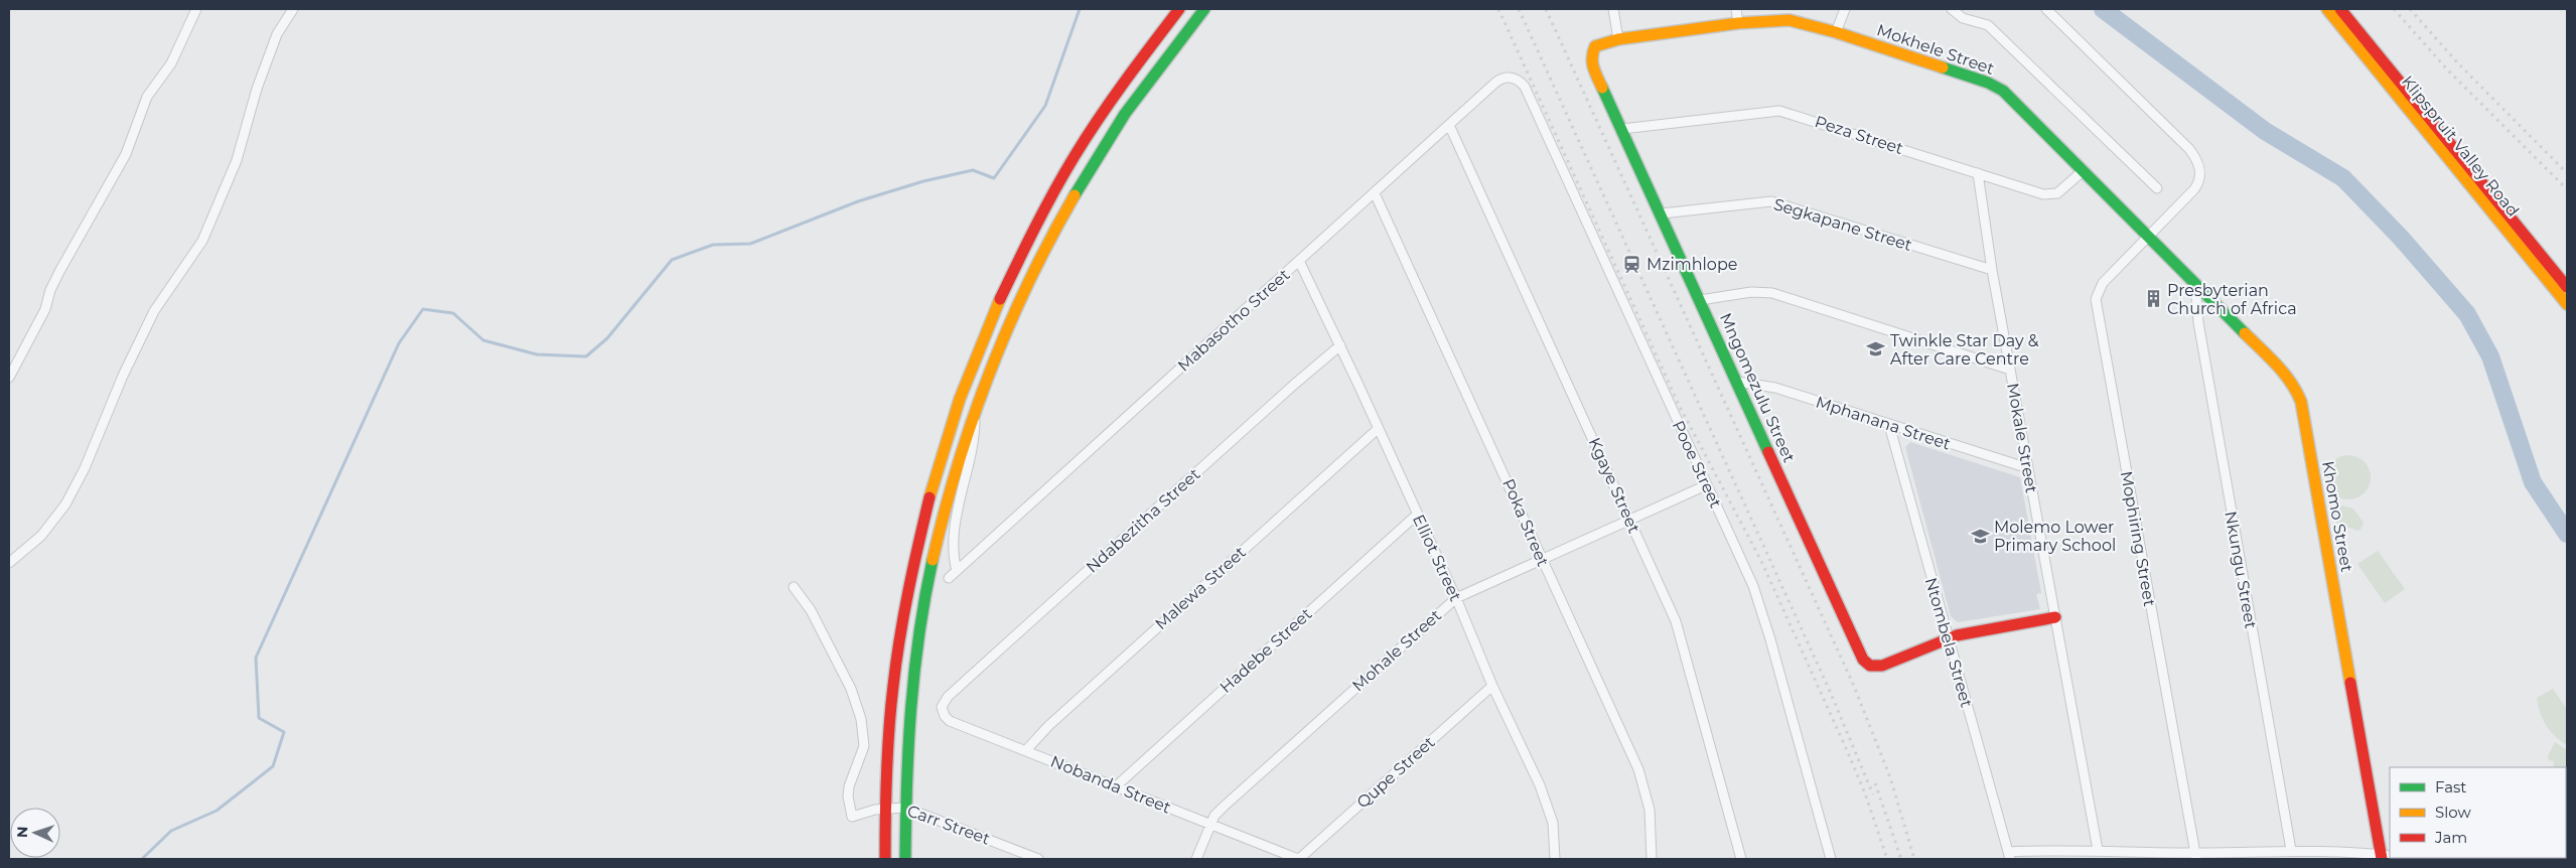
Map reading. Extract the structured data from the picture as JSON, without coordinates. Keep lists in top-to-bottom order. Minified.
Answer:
{"streets":{"main road":["Mokhele Street","Klipspruit Valley Road","Mngomezulu Street","Khomo Street"],"street":["Peza Street","Segkapane Street","Mabasotho Street","Mphanana Street","Mokale Street","Pooe Street","Kgaye Street","Ndabezitha Street","Poka Street","Mophiring Street","Elliot Street","Nkungu Street","Malewa Street","Ntombela Street","Hadebe Street","Mohale Street","Qupe Street","Nobanda Street","Carr Street"]},"crossings":[["Mokhele Street","Peza Street"],["Mokhele Street","Mngomezulu Street"],["Mokhele Street","Khomo Street"],["Mokhele Street","Mophiring Street"],["Peza Street","Mngomezulu Street"],["Peza Street","Mokale Street"],["Segkapane Street","Mngomezulu Street"],["Segkapane Street","Mokale Street"],["Mabasotho Street","Pooe Street"],["Mabasotho Street","Kgaye Street"],["Mabasotho Street","Poka Street"],["Mabasotho Street","Elliot Street"],["Mngomezulu Street","Mphanana Street"],["Mngomezulu Street","Ntombela Street"],["Mphanana Street","Mokale Street"],["Mphanana Street","Ntombela Street"],["Pooe Street","Mohale Street"],["Kgaye Street","Mohale Street"],["Khomo Street","Mophiring Street"],["Khomo Street","Nkungu Street"],["Ndabezitha Street","Elliot Street"],["Ndabezitha Street","Nobanda Street"],["Poka Street","Mohale Street"],["Elliot Street","Malewa Street"],["Elliot Street","Hadebe Street"],["Elliot Street","Mohale Street"],["Elliot Street","Qupe Street"],["Malewa Street","Nobanda Street"],["Hadebe Street","Nobanda Street"],["Mohale Street","Nobanda Street"],["Qupe Street","Nobanda Street"]],"places":{"station":["Mzimhlope"],"building":["Presbyterian Church of Africa"],"school or university":["Twinkle Star Day & After Care Centre","Molemo Lower Primary School"]},"legend":["Fast","Slow","Jam"],"north":"left"}
